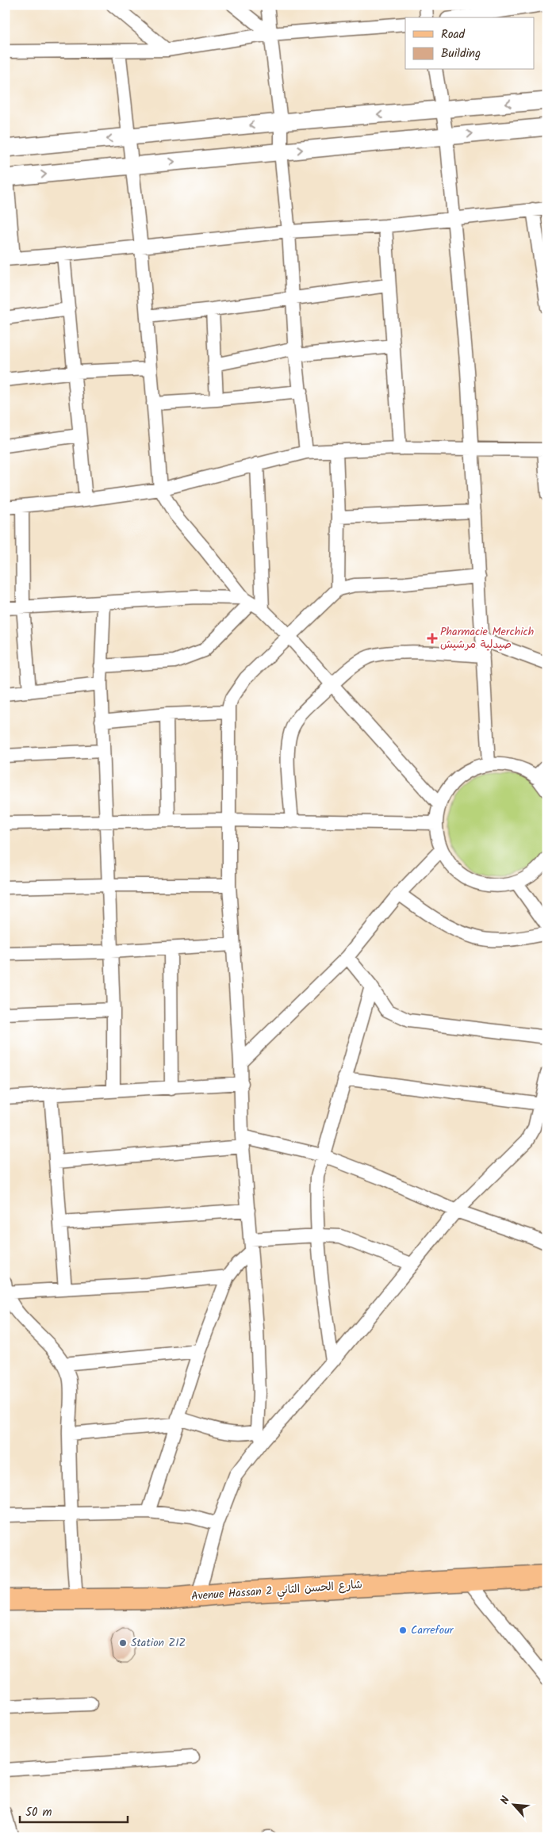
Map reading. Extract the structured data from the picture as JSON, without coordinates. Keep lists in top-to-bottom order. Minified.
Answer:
{"streets":{"main road":["Avenue Hassan 2 شارع الحسن الثاني"]},"places":{"health":["Pharmacie Merchich صيدلية مرشيش"],"other":["Carrefour","Station ZIZ"]},"legend":["Road","Building"],"scale_bar":"50 m","north":"top left"}
